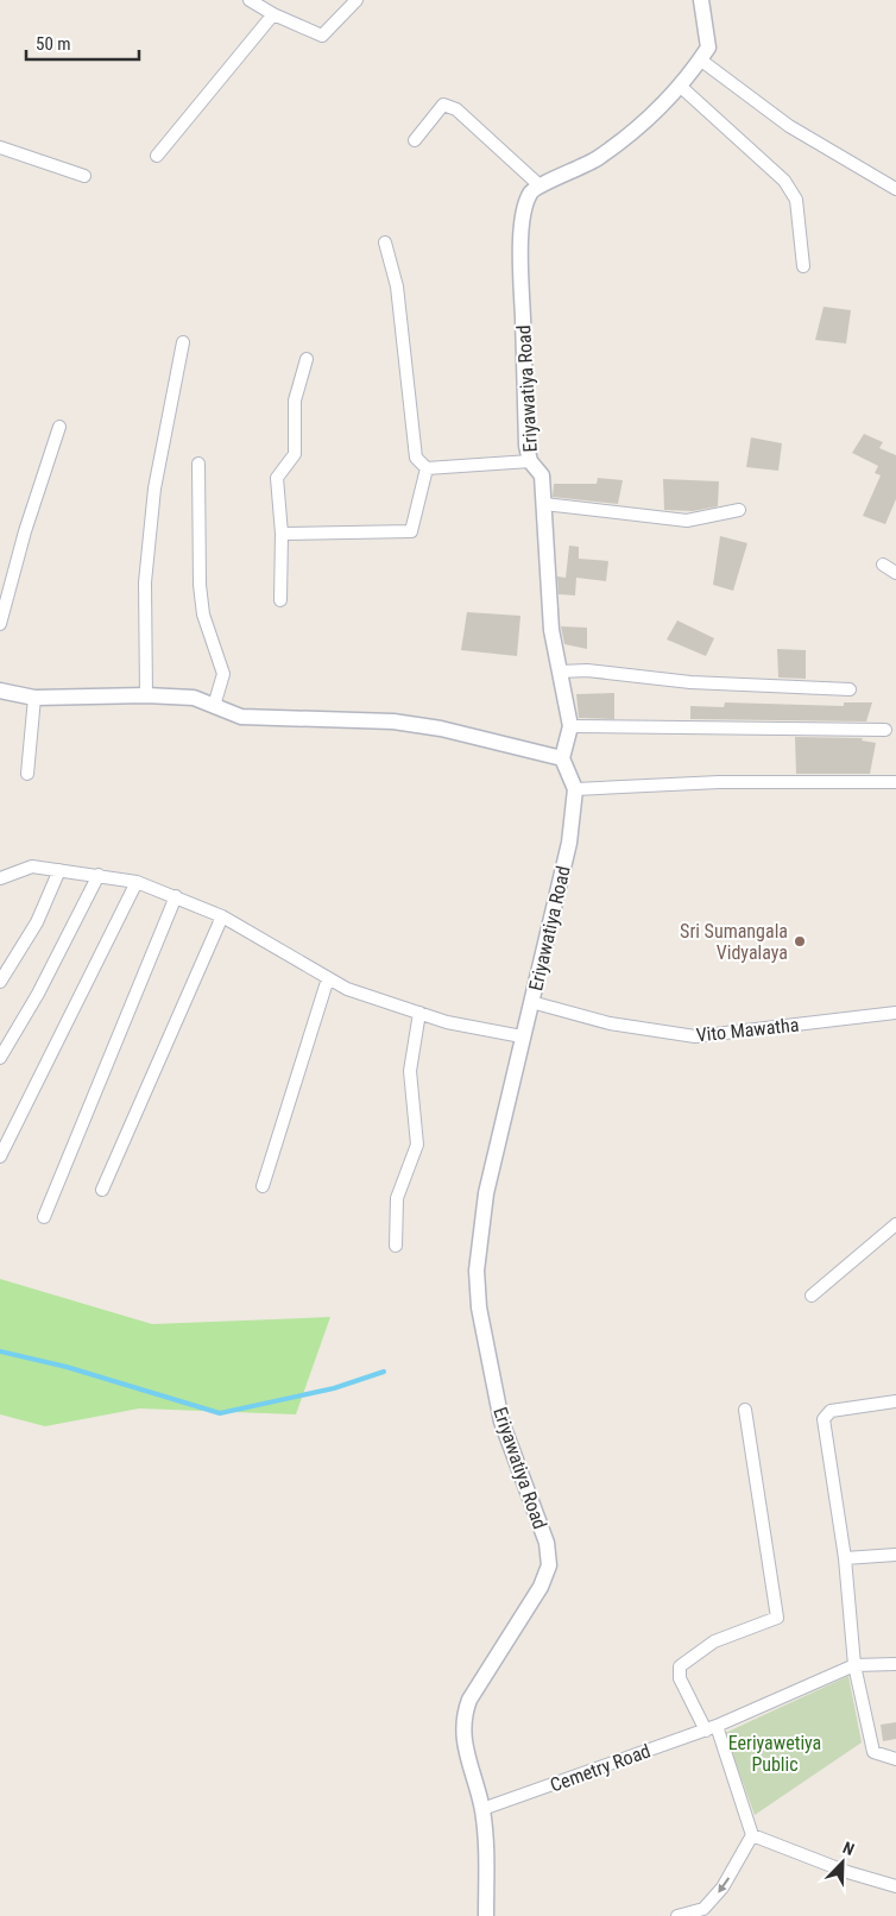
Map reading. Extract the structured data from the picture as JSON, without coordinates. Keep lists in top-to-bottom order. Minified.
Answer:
{"streets":{"street":["Eriyawatiya Road","Vito Mawatha","Cemetry Road"]},"crossings":[["Eriyawatiya Road","Vito Mawatha"],["Eriyawatiya Road","Cemetry Road"]],"parks":["Eeriyawetiya Public"],"places":["Sri Sumangala Vidyalaya"],"scale_bar":"50 m","north":"top right"}
